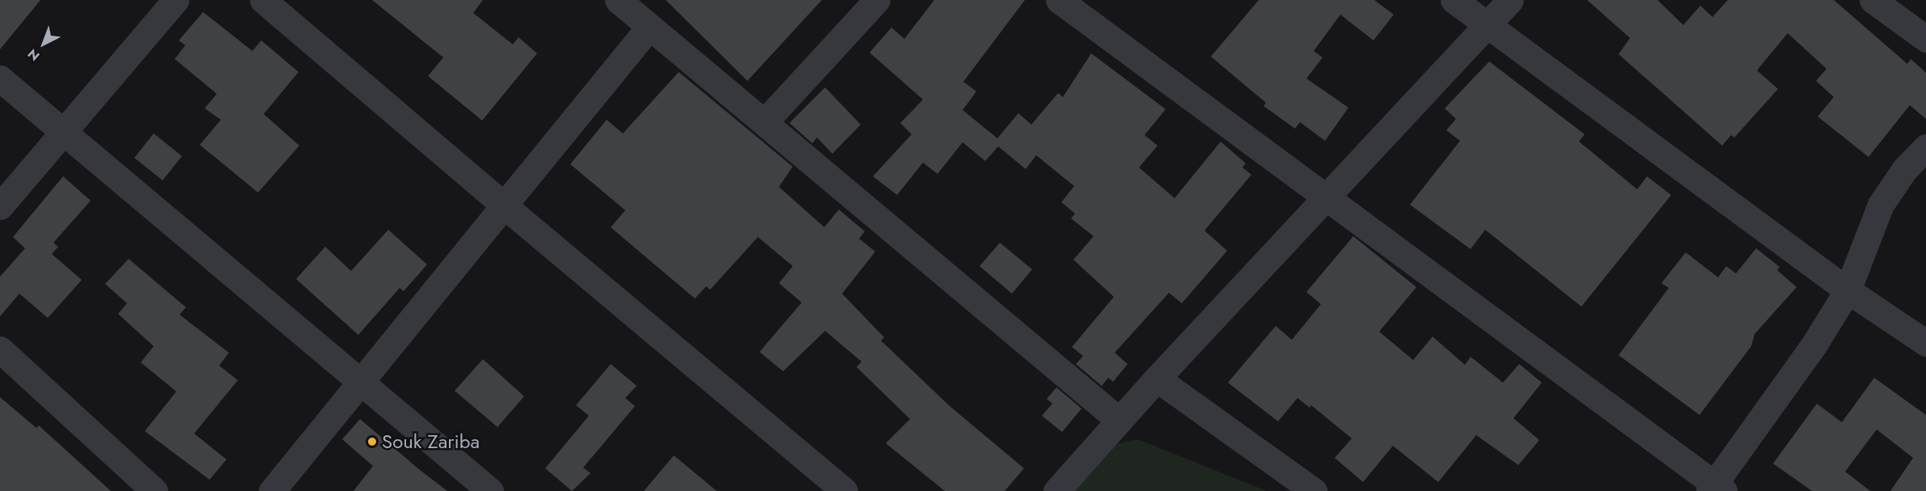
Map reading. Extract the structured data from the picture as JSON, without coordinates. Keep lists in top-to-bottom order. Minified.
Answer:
{"places":["Souk Zariba"],"north":"bottom left"}
